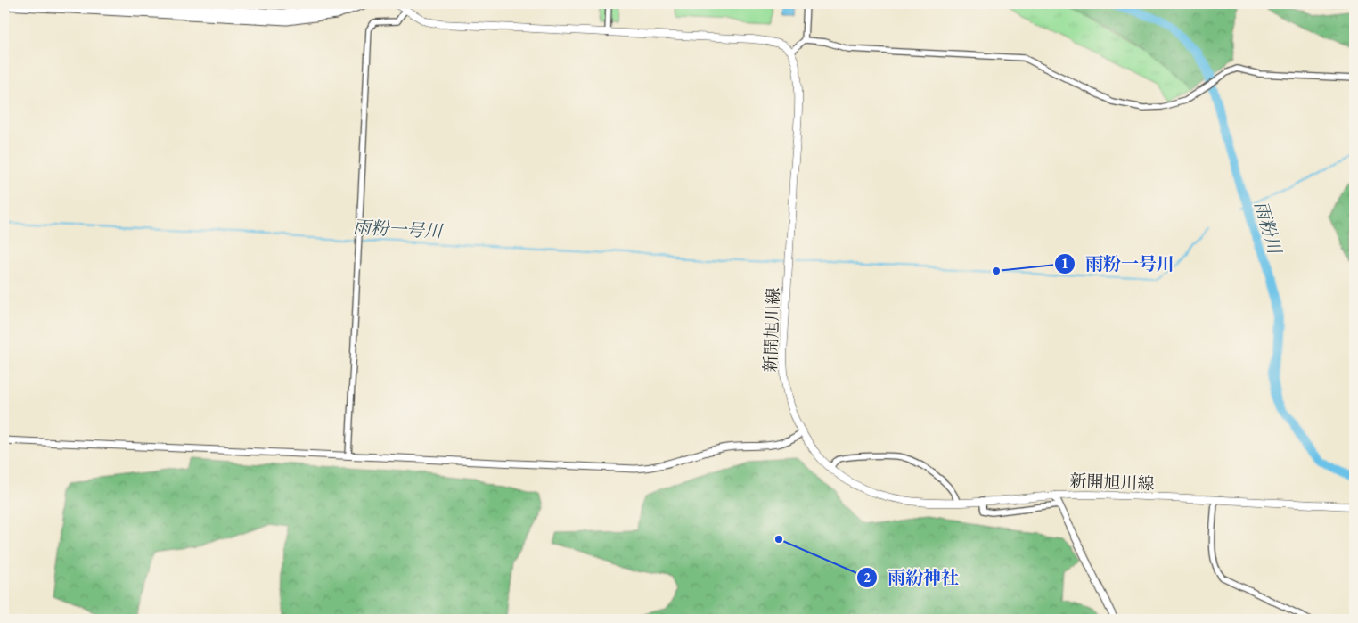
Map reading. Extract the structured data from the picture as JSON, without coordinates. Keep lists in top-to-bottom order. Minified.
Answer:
{"streets":{"main road":["新開旭川線"]},"water":["雨粉川","雨粉一号川"],"places":["雨粉一号川","雨紛神社"]}
